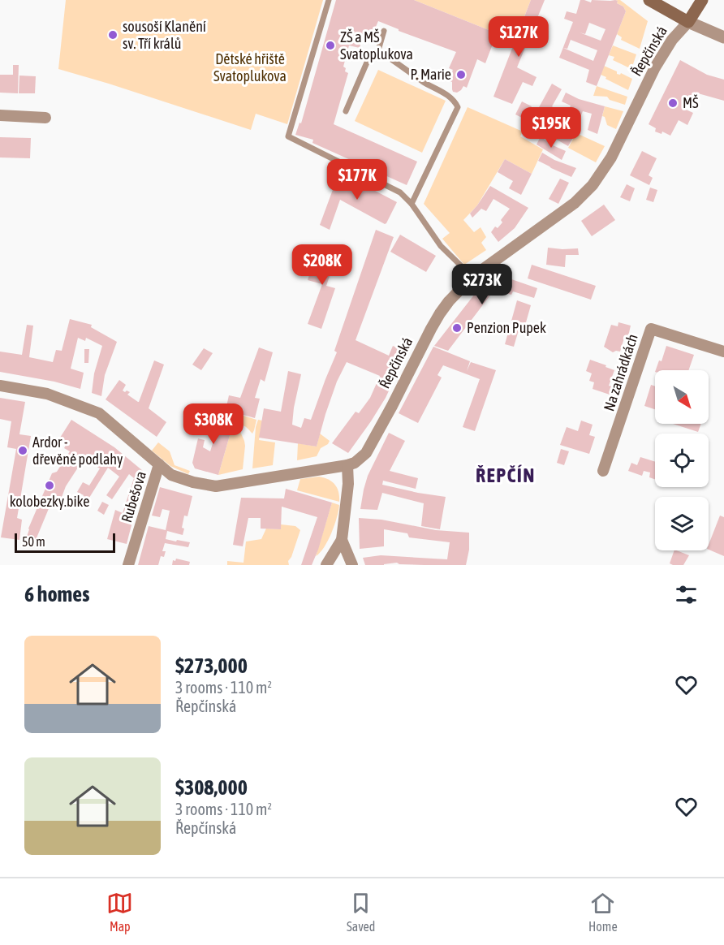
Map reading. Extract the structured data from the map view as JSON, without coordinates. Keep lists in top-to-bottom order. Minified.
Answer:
{"streets":{"street":["Řepčínská","Na zahrádkách","Rubešova"]},"crossings":[["Řepčínská","Rubešova"]],"districts":["ŘEPČÍN"],"parks":["Dětské hřiště Svatoplukova"],"places":["sousoší Klanění sv. Tří králů","ZŠ a MŠ Svatoplukova","P. Marie","MŠ","Penzion Pupek","Ardor - dřevěné podlahy","kolobezky.bike"],"scale_bar":"50 m","north":"bottom right","page":{"price":["$127K","$195K","$177K","$208K","$273K","$308K"],"scale":"50 m","heading":"6 homes","list":[{"name":"$273,000","note":"3 rooms · 110 m² · Řepčínská"},{"name":"$308,000","note":"3 rooms · 110 m² · Řepčínská"}],"tabs":["Map","Saved","Home"]}}
